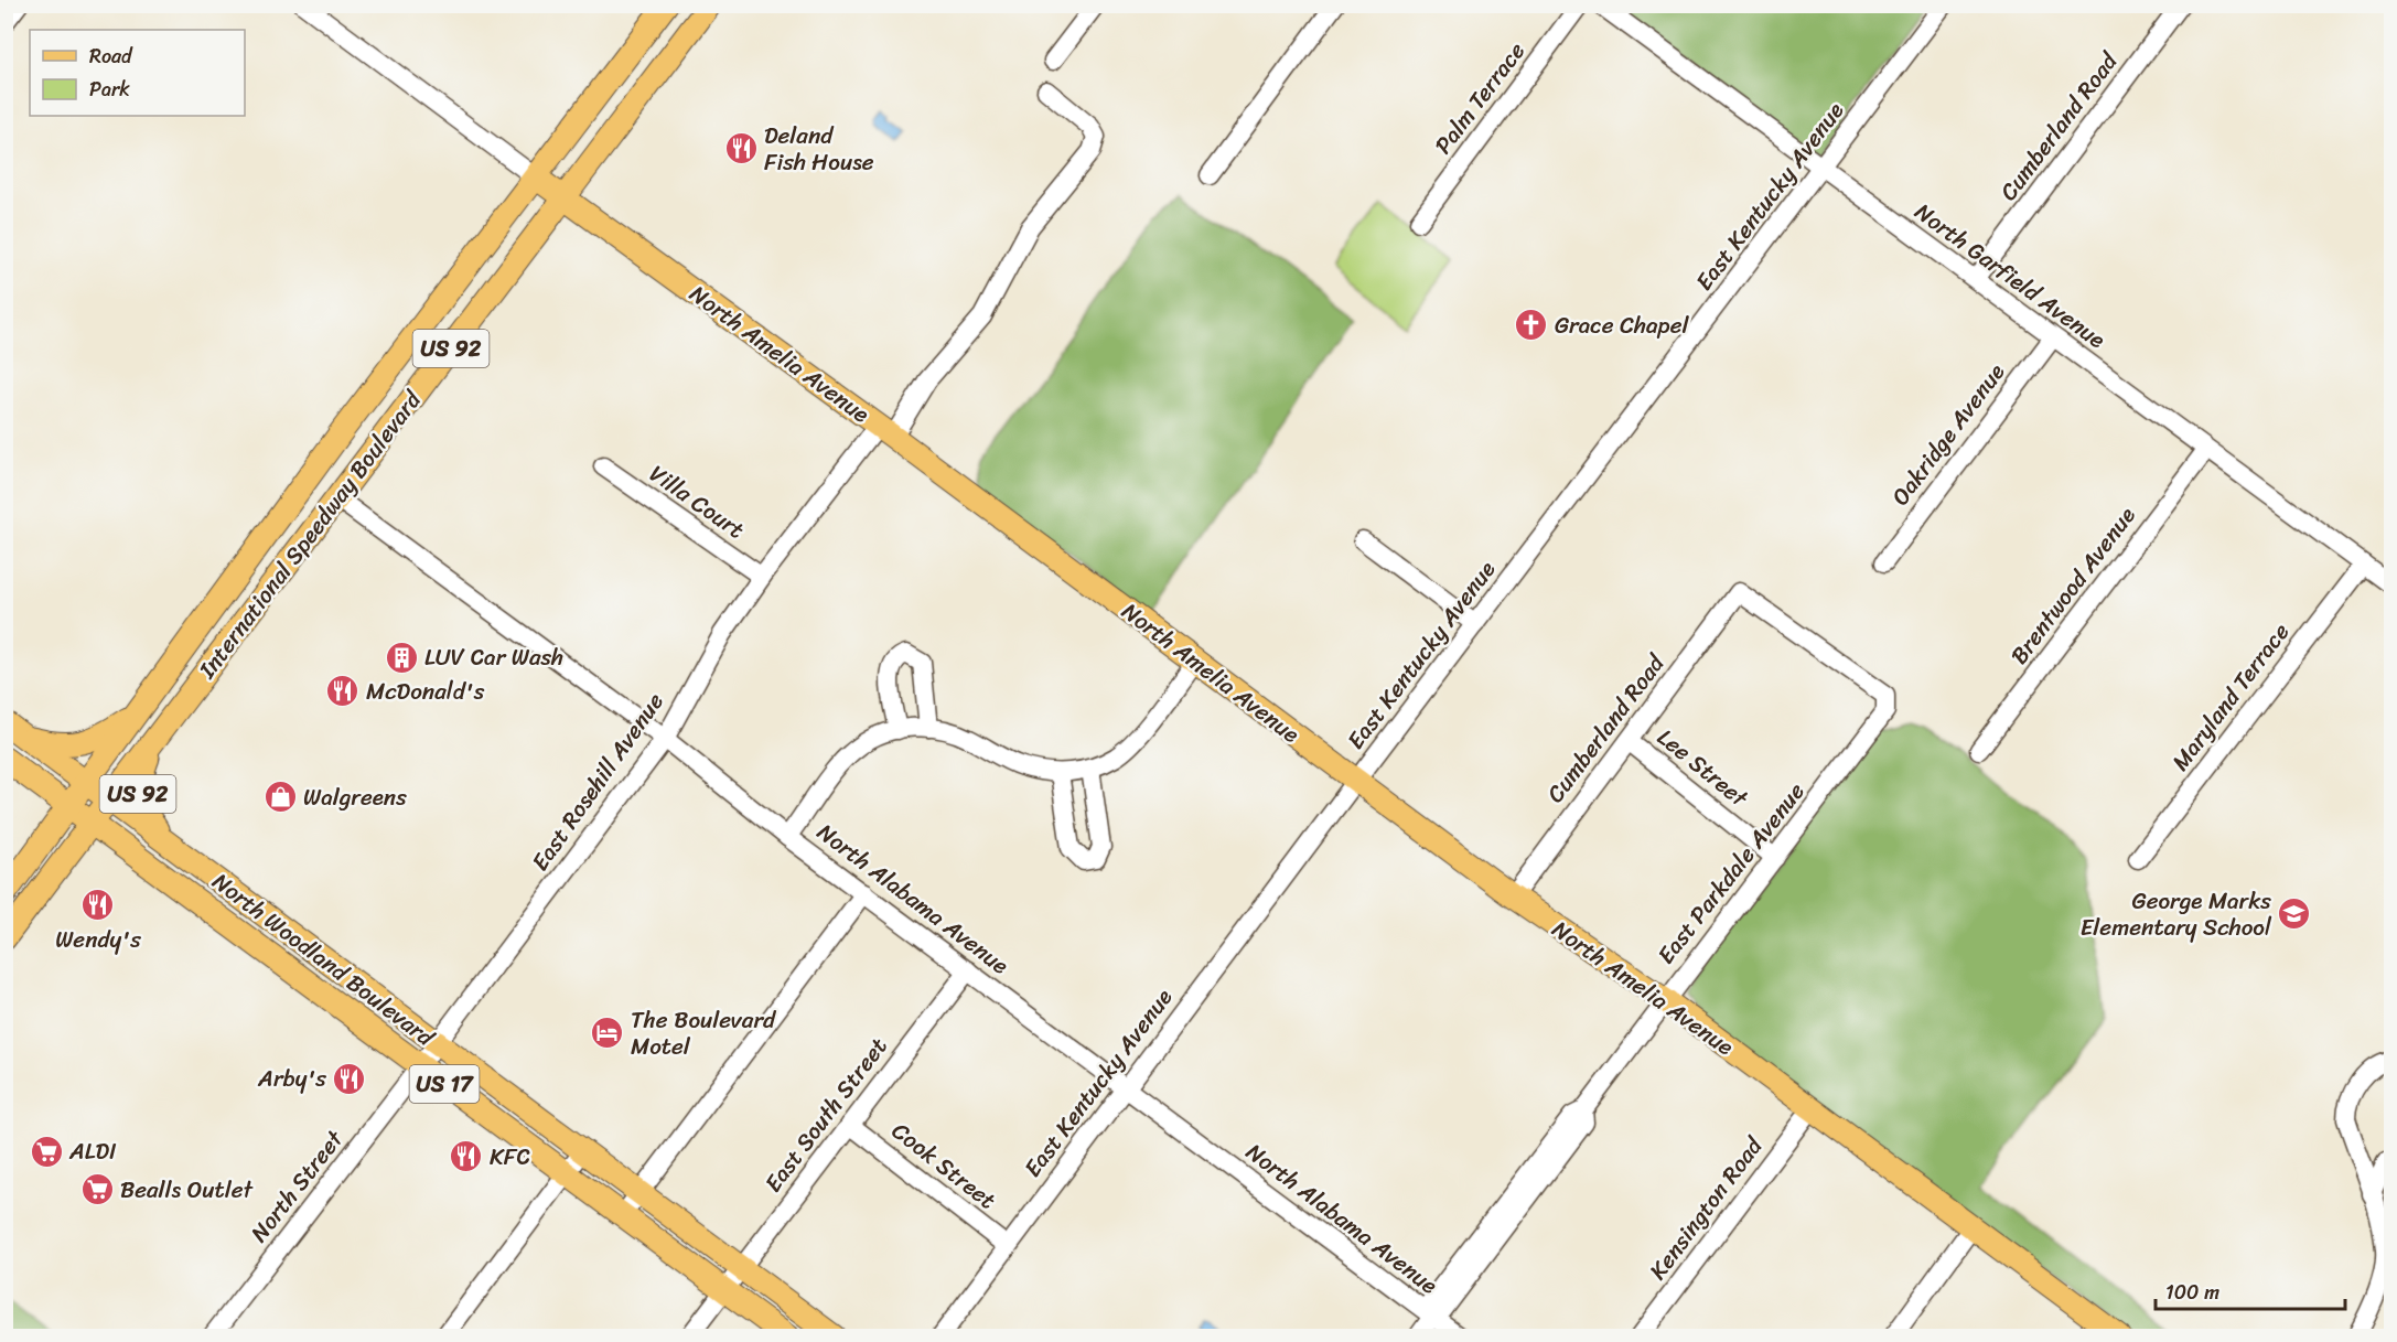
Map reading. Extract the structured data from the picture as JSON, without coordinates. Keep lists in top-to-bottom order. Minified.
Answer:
{"streets":{"main road":["US 92","North Amelia Avenue","International Speedway Boulevard","North Woodland Boulevard","US 17"],"street":["Palm Terrace","Cumberland Road","East Kentucky Avenue","North Garfield Avenue","Oakridge Avenue","Villa Court","Brentwood Avenue","Maryland Terrace","Lee Street","East Rosehill Avenue","East Parkdale Avenue","North Alabama Avenue","East South Street","Cook Street","North Street","Kensington Road"]},"crossings":[["Cumberland Road","North Garfield Avenue"],["Cumberland Road","North Amelia Avenue"],["Cumberland Road","Lee Street"],["Cumberland Road","East Parkdale Avenue"],["East Kentucky Avenue","North Garfield Avenue"],["East Kentucky Avenue","North Amelia Avenue"],["East Kentucky Avenue","North Alabama Avenue"],["East Kentucky Avenue","Cook Street"],["North Garfield Avenue","Oakridge Avenue"],["North Garfield Avenue","Brentwood Avenue"],["North Garfield Avenue","Maryland Terrace"],["US 92","International Speedway Boulevard"],["US 92","North Woodland Boulevard"],["North Amelia Avenue","International Speedway Boulevard"],["North Amelia Avenue","East Rosehill Avenue"],["North Amelia Avenue","East Parkdale Avenue"],["North Amelia Avenue","Kensington Road"],["Villa Court","East Rosehill Avenue"],["International Speedway Boulevard","North Alabama Avenue"],["International Speedway Boulevard","North Woodland Boulevard"],["Lee Street","East Parkdale Avenue"],["East Rosehill Avenue","North Alabama Avenue"],["East Rosehill Avenue","North Woodland Boulevard"],["East Rosehill Avenue","North Street"],["East Parkdale Avenue","North Alabama Avenue"],["North Alabama Avenue","East South Street"],["North Woodland Boulevard","East South Street"],["North Woodland Boulevard","North Street"],["East South Street","Cook Street"]],"places":{"restaurant":["Deland Fish House","McDonald's","Wendy's","Arby's","KFC"],"church":["Grace Chapel"],"building":["LUV Car Wash"],"shop":["Walgreens"],"school or university":["George Marks Elementary School"],"hotel":["The Boulevard Motel"],"supermarket":["ALDI","Bealls Outlet"]},"legend":["Road","Park"],"scale_bar":"100 m"}
